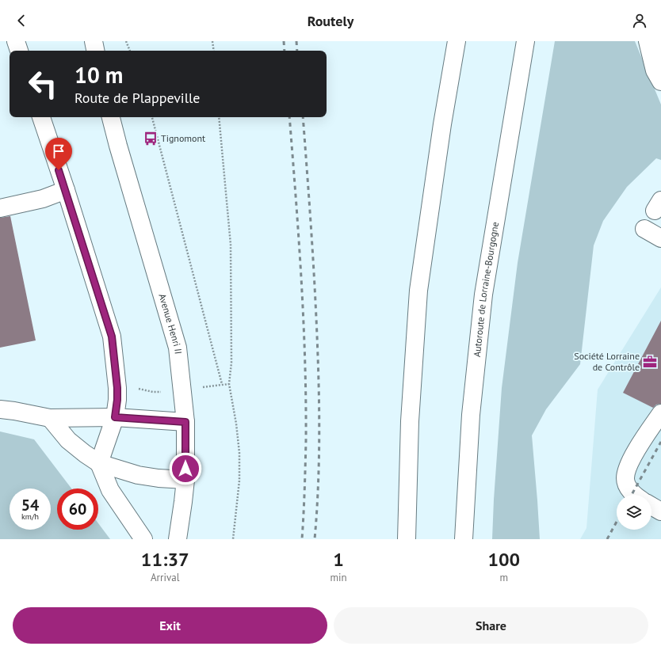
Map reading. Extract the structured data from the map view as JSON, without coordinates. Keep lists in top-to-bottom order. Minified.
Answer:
{"streets":{"main road":["Autoroute de Lorraine-Bourgogne","Avenue Henri II"]},"places":{"bus stop":["Tignomont"],"office":["Société Lorraine de Contrôle"]},"page":{"header":"Routely","turn":["10 m","Route de Plappeville"],"speed":"54 km/h","limit":"60","eta":["11:37","Arrival","1","min","100","m"],"buttons":["Exit","Share"]}}
